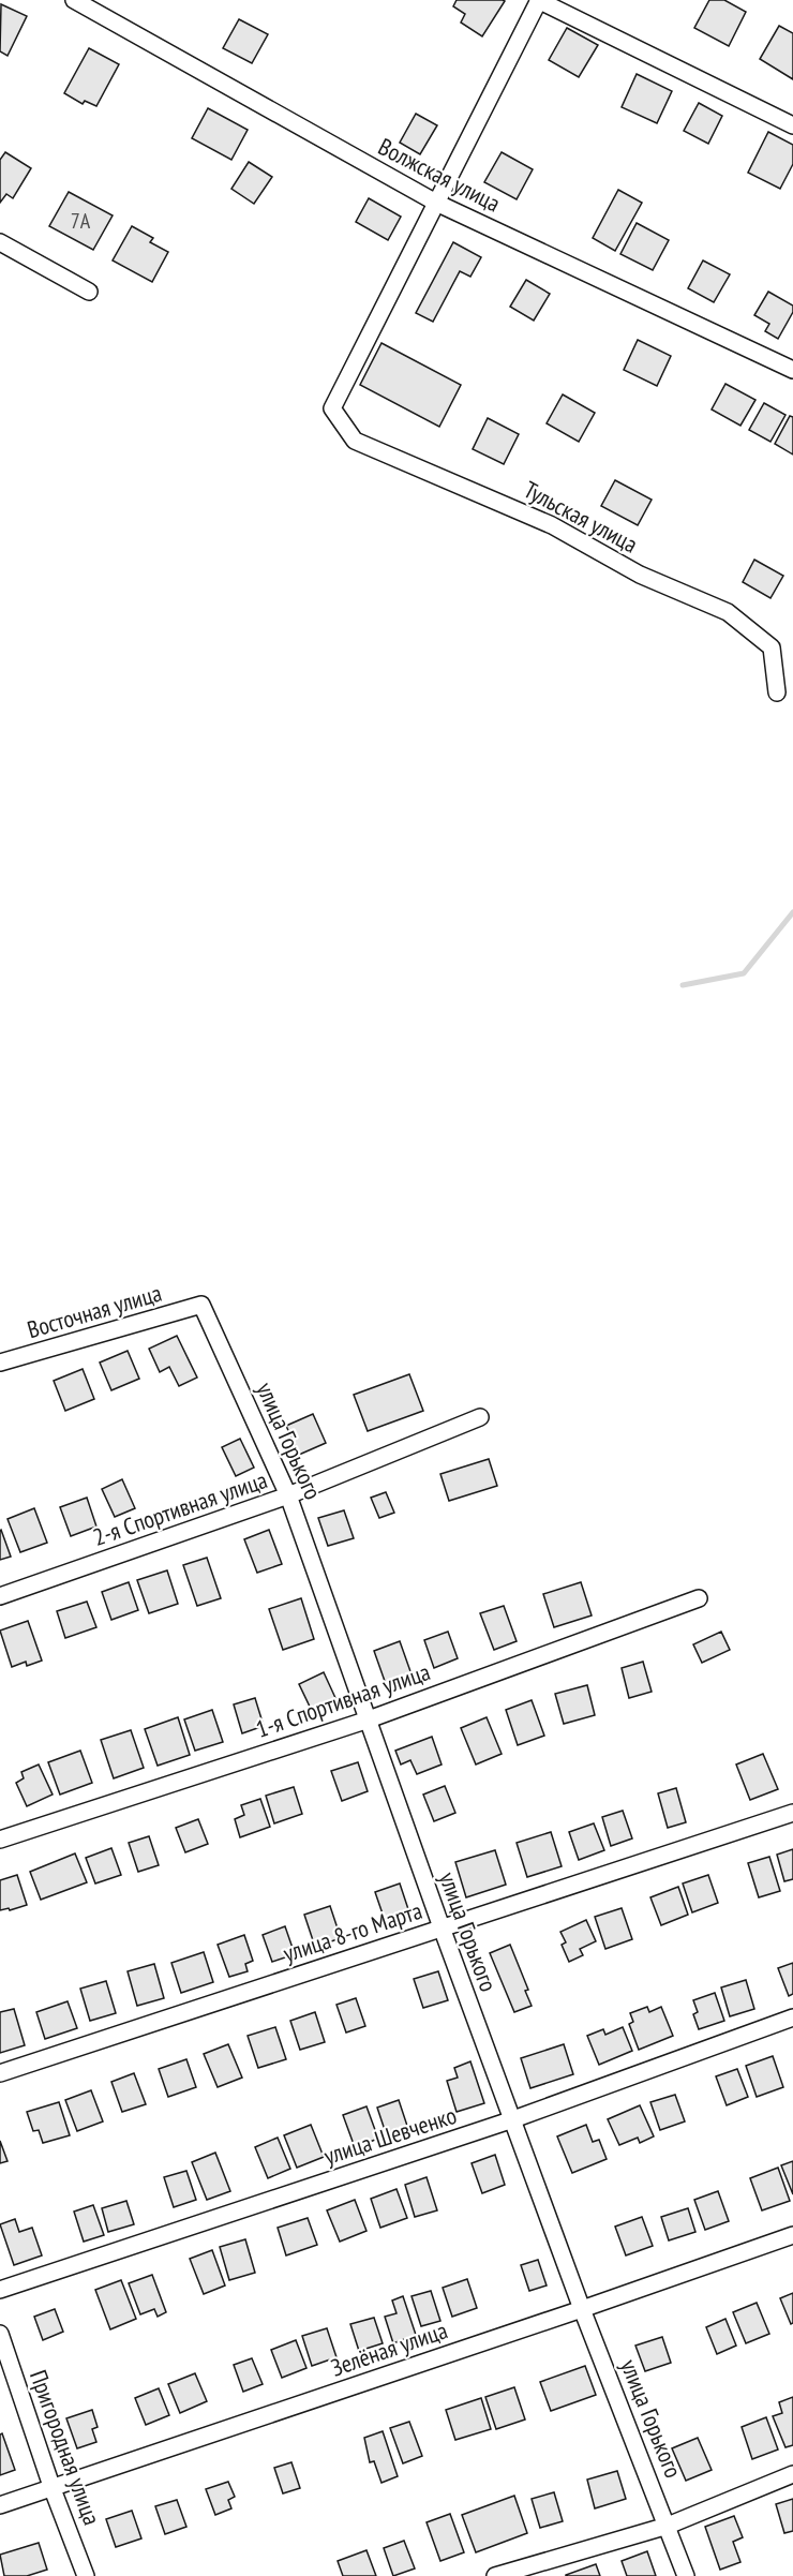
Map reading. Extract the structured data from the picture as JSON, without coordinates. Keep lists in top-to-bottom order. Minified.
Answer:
{"streets":{"street":["Волжская улица","Тульская улица","Восточная улица","улица Горького","2-я Спортивная улица","1-я Спортивная улица","улица 8-го Марта","улица Шевченко","Зелёная улица","Пригородная улица"]},"crossings":[["Волжская улица","Тульская улица"],["Восточная улица","улица Горького"],["улица Горького","2-я Спортивная улица"],["улица Горького","1-я Спортивная улица"],["улица Горького","улица 8-го Марта"],["улица Горького","улица Шевченко"],["улица Горького","Зелёная улица"],["Зелёная улица","Пригородная улица"]],"house_numbers":["7А"]}
